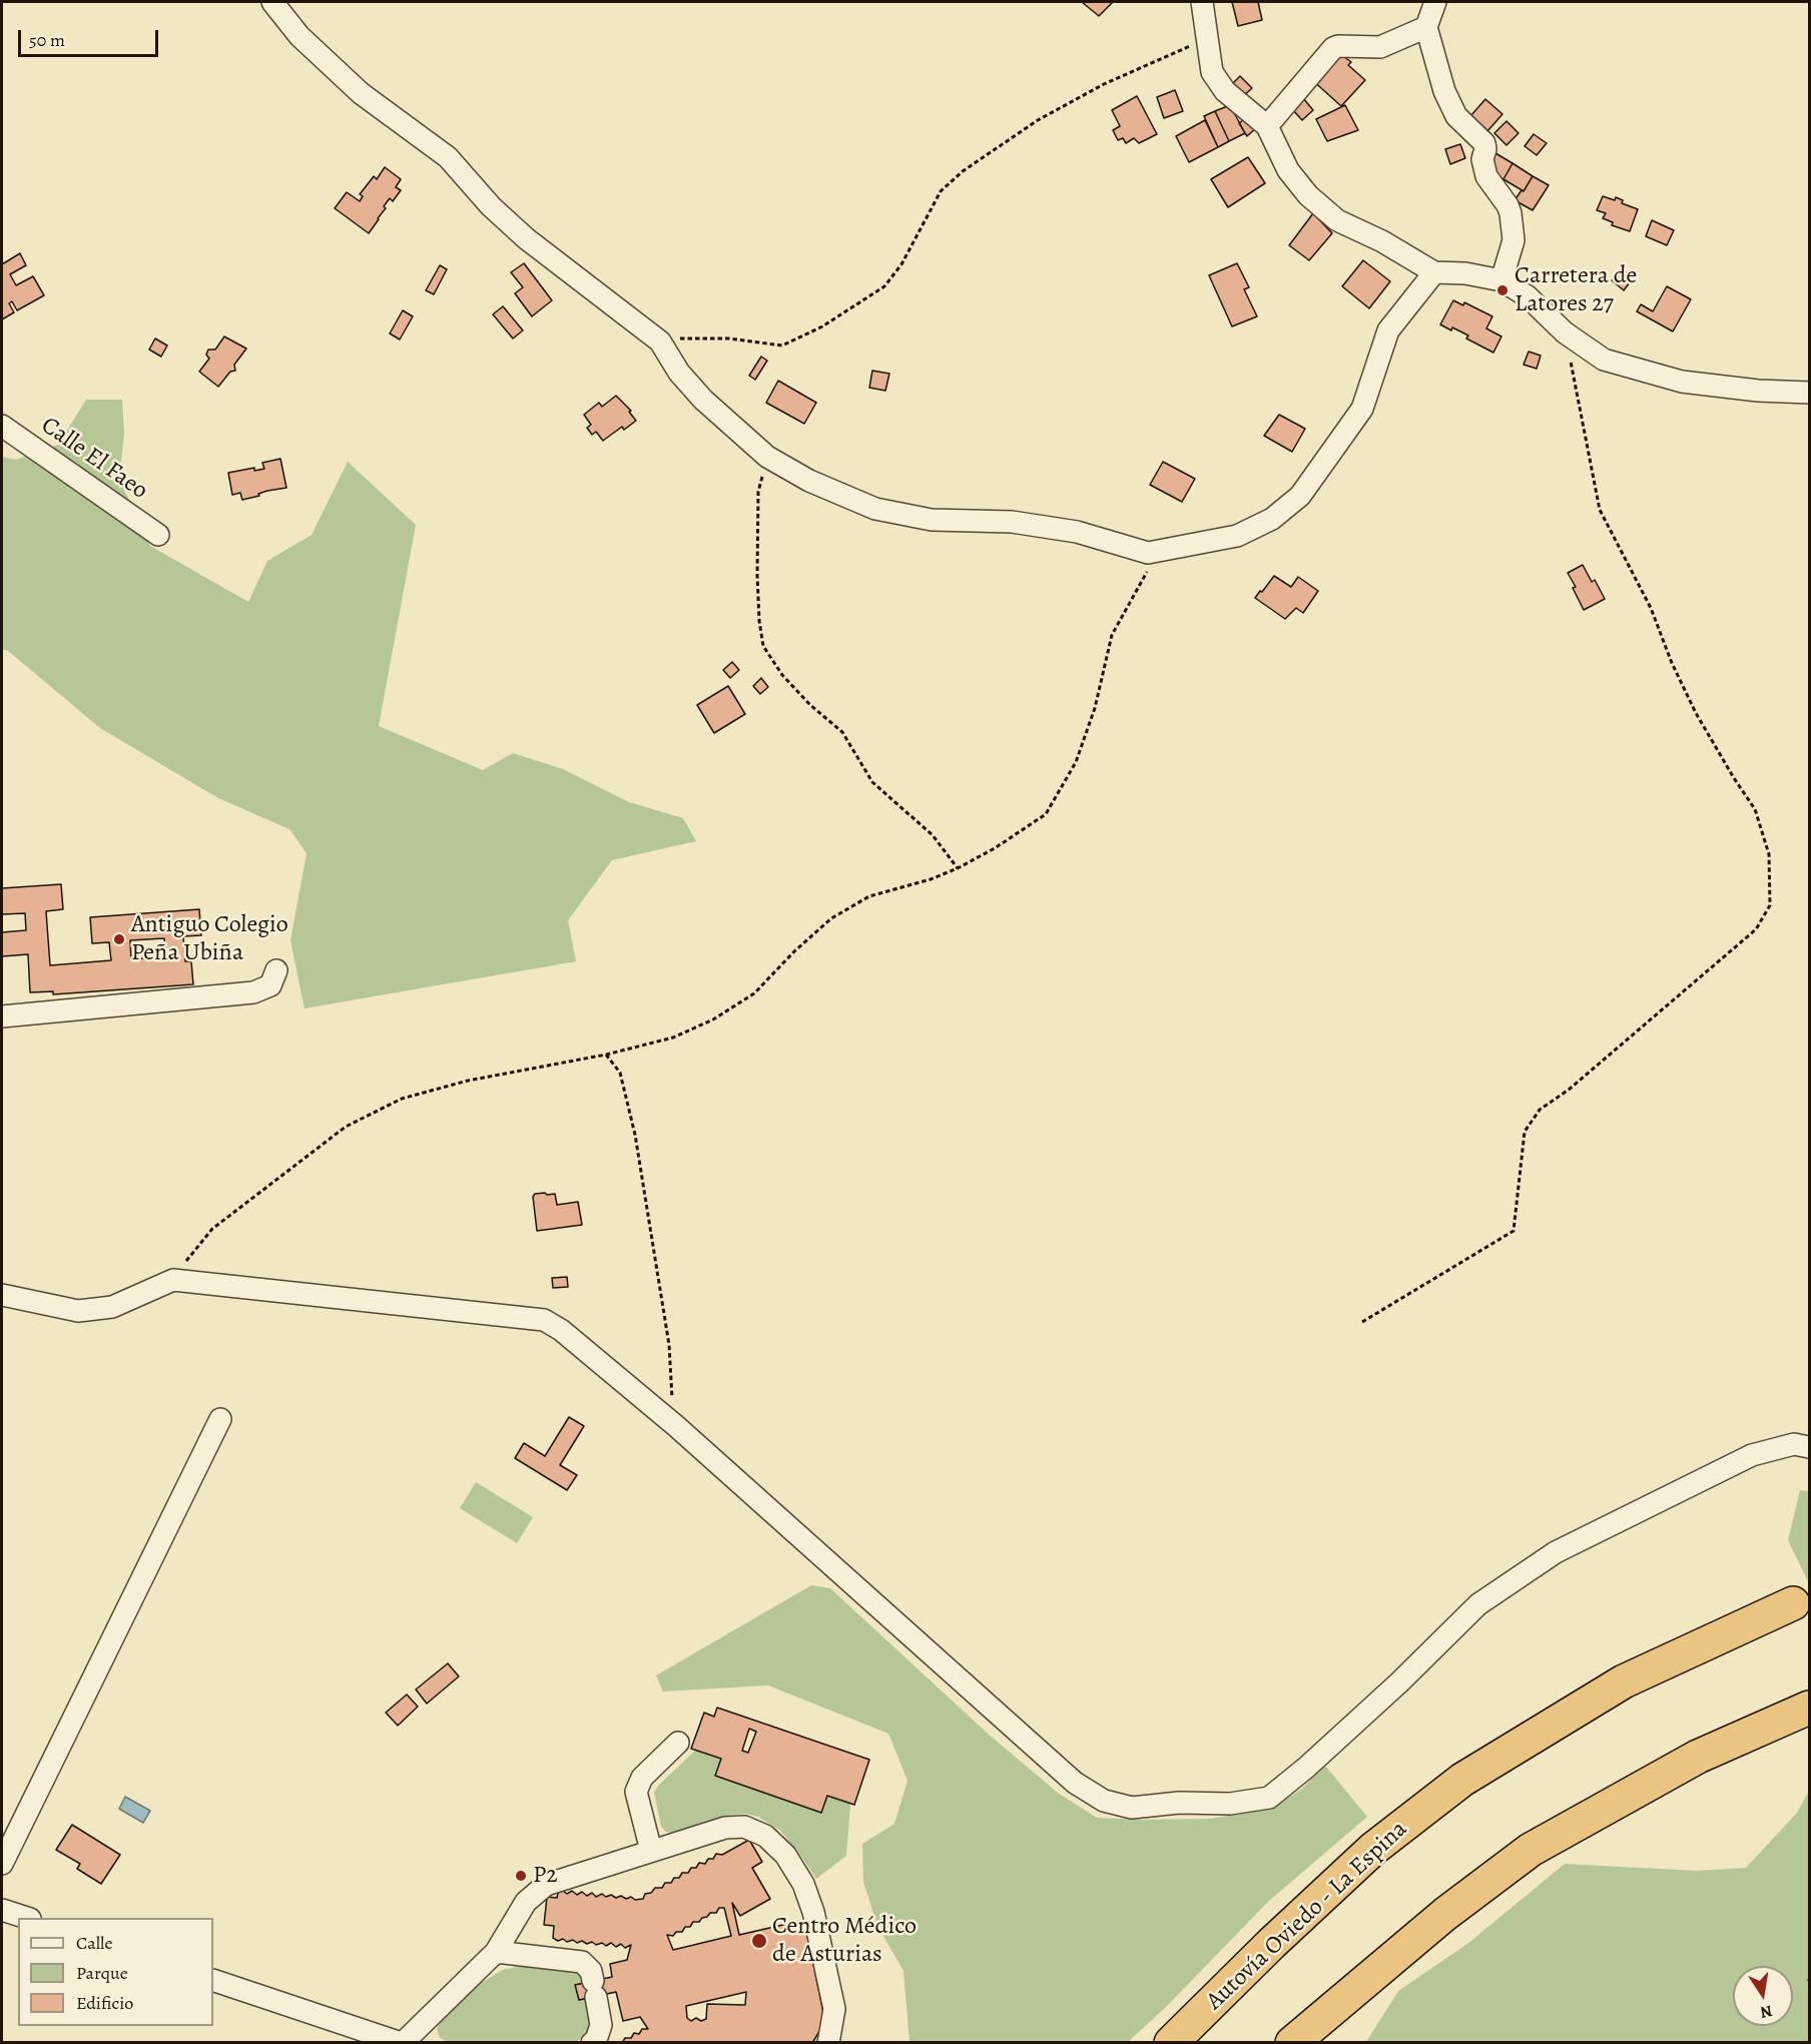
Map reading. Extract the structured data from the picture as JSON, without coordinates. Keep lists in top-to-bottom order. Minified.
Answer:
{"streets":{"highway":["Autovía Oviedo - La Espina"],"street":["Calle El Faeo"]},"places":["Carretera de Latores 27","Antiguo Colegio Peña Ubiña","P2","Centro Médico de Asturias"],"legend":["Calle","Parque","Edificio"],"scale_bar":"50 m","north":"bottom"}
